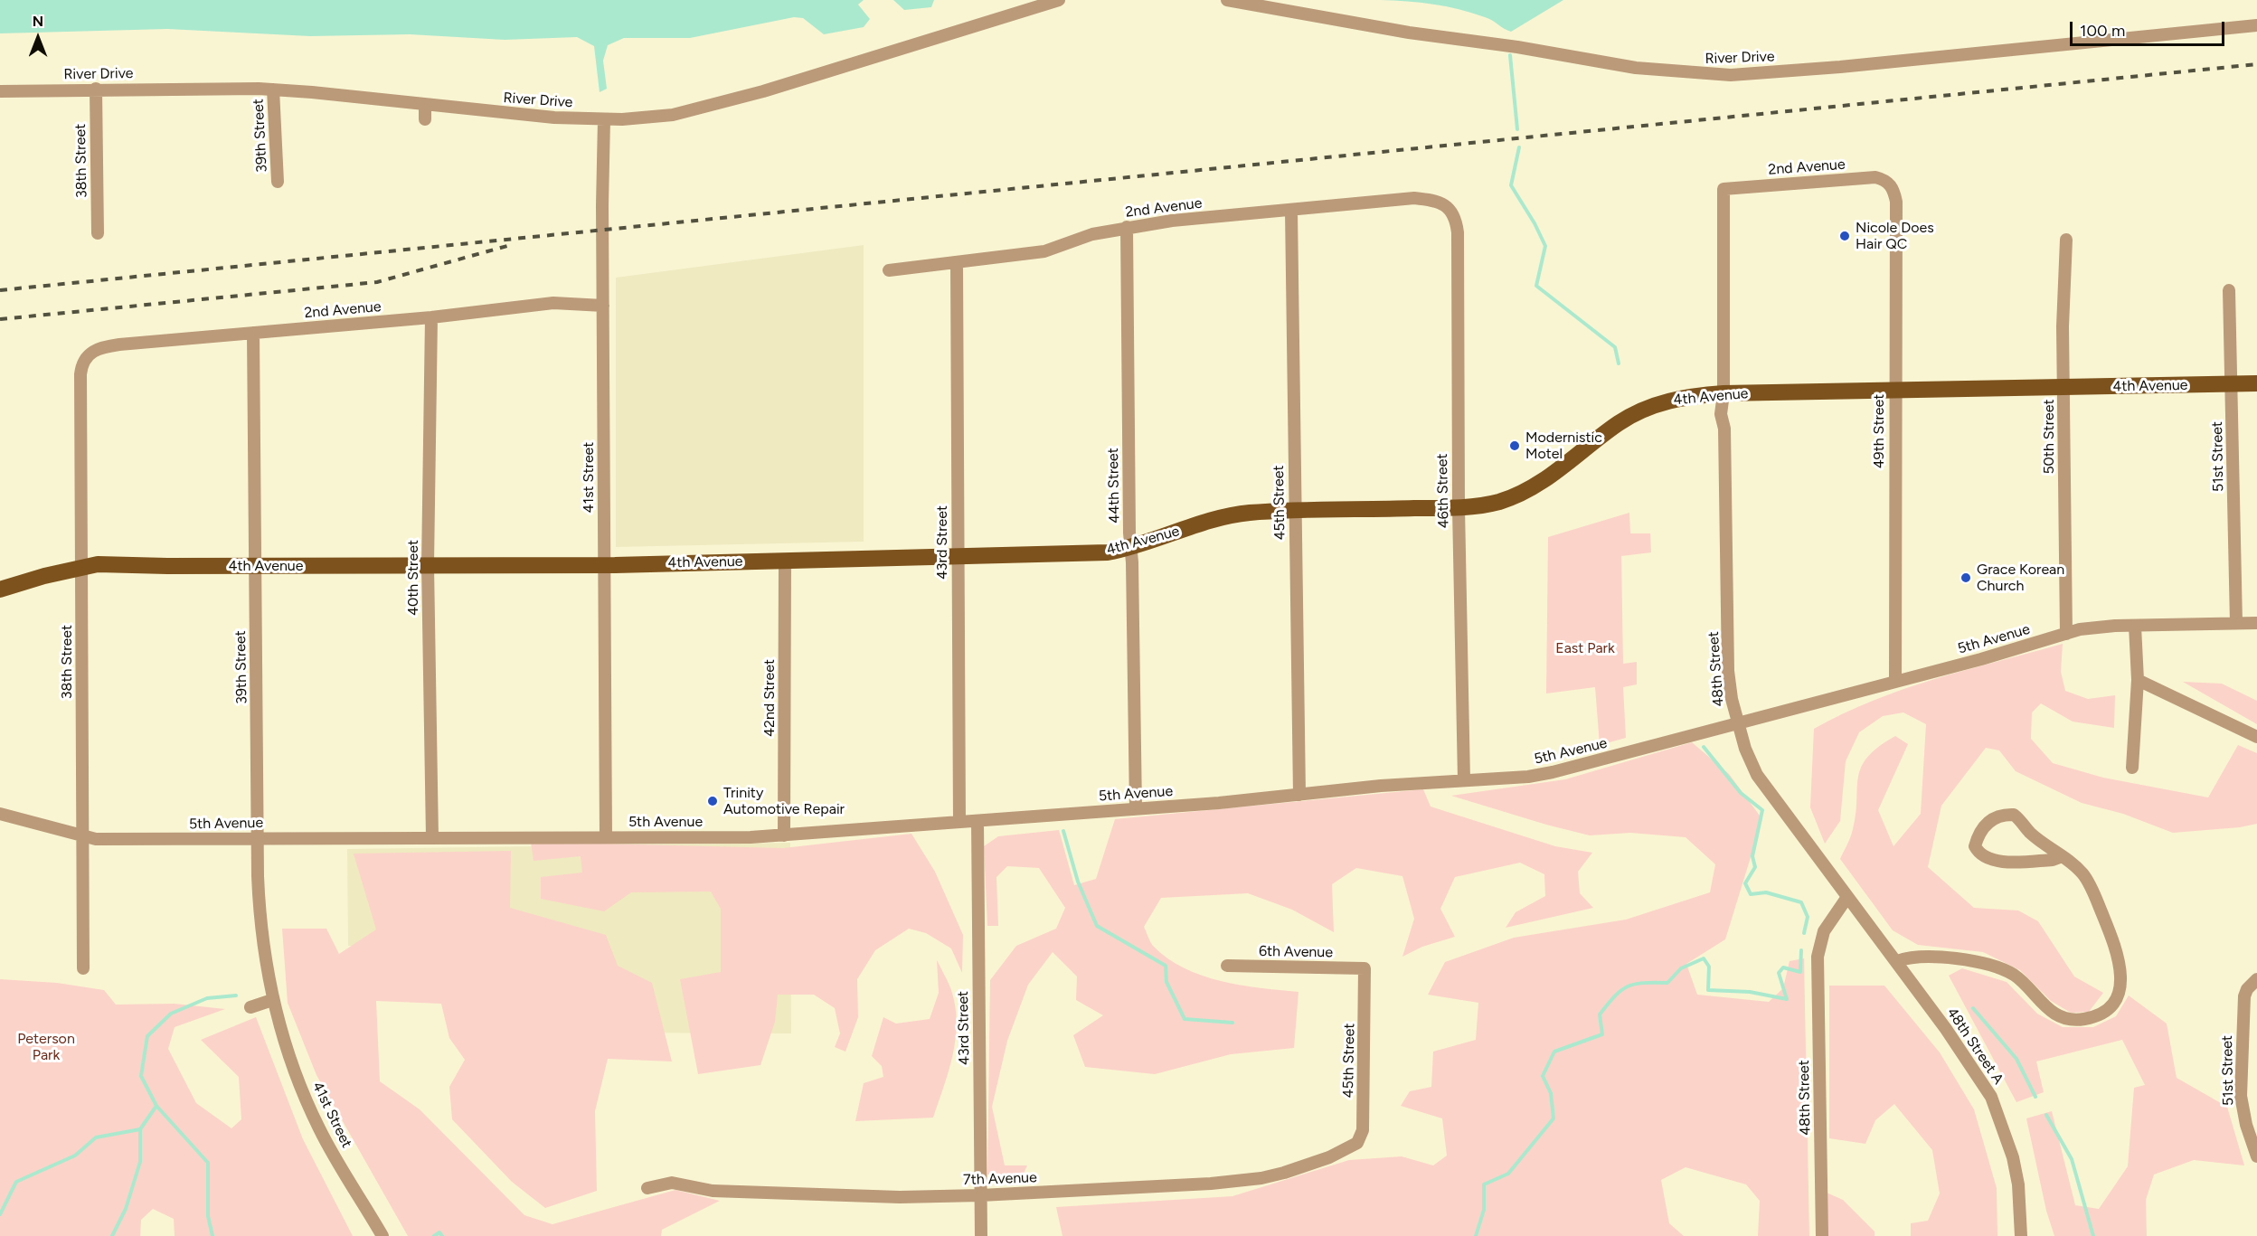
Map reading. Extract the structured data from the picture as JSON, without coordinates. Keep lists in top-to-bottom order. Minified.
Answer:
{"streets":{"main road":["4th Avenue"],"street":["River Drive","39th Street","38th Street","2nd Avenue","49th Street","50th Street","51st Street","41st Street","44th Street","46th Street","45th Street","43rd Street","40th Street","5th Avenue","48th Street","42nd Street","6th Avenue","48th Street A","7th Avenue"]},"crossings":[["River Drive","39th Street"],["River Drive","38th Street"],["River Drive","41st Street"],["39th Street","2nd Avenue"],["39th Street","4th Avenue"],["39th Street","41st Street"],["39th Street","5th Avenue"],["38th Street","2nd Avenue"],["38th Street","4th Avenue"],["38th Street","5th Avenue"],["2nd Avenue","49th Street"],["2nd Avenue","41st Street"],["2nd Avenue","44th Street"],["2nd Avenue","46th Street"],["2nd Avenue","45th Street"],["2nd Avenue","43rd Street"],["2nd Avenue","40th Street"],["2nd Avenue","48th Street"],["4th Avenue","49th Street"],["4th Avenue","50th Street"],["4th Avenue","51st Street"],["4th Avenue","41st Street"],["4th Avenue","44th Street"],["4th Avenue","46th Street"],["4th Avenue","45th Street"],["4th Avenue","43rd Street"],["4th Avenue","40th Street"],["4th Avenue","48th Street"],["4th Avenue","42nd Street"],["49th Street","5th Avenue"],["50th Street","5th Avenue"],["51st Street","5th Avenue"],["41st Street","5th Avenue"],["44th Street","5th Avenue"],["46th Street","5th Avenue"],["45th Street","5th Avenue"],["45th Street","6th Avenue"],["45th Street","7th Avenue"],["43rd Street","5th Avenue"],["43rd Street","7th Avenue"],["40th Street","5th Avenue"],["5th Avenue","48th Street"],["5th Avenue","42nd Street"],["48th Street","48th Street A"]],"parks":["East Park","Peterson Park"],"places":["Nicole Does Hair QC","Modernistic Motel","Grace Korean Church","Trinity Automotive Repair"],"scale_bar":"100 m","north":"top"}
